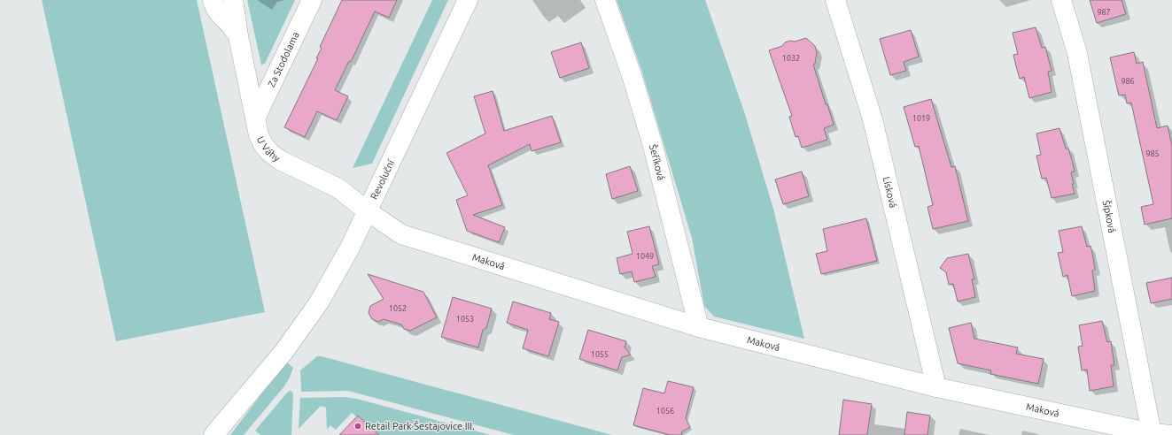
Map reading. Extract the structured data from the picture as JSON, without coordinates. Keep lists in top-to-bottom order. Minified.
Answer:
{"streets":{"street":["Za Stodolama","U Váhy","Šeříková","Revoluční","Lísková","Šípková","Maková"]},"crossings":[["Za Stodolama","U Váhy"],["U Váhy","Revoluční"],["U Váhy","Maková"],["Šeříková","Maková"],["Revoluční","Maková"],["Lísková","Maková"],["Šípková","Maková"]],"places":["Retail Park Šestajovice III."],"house_numbers":["987","1032","986","1019","985","1049","1052","1053","1055","1056"]}
